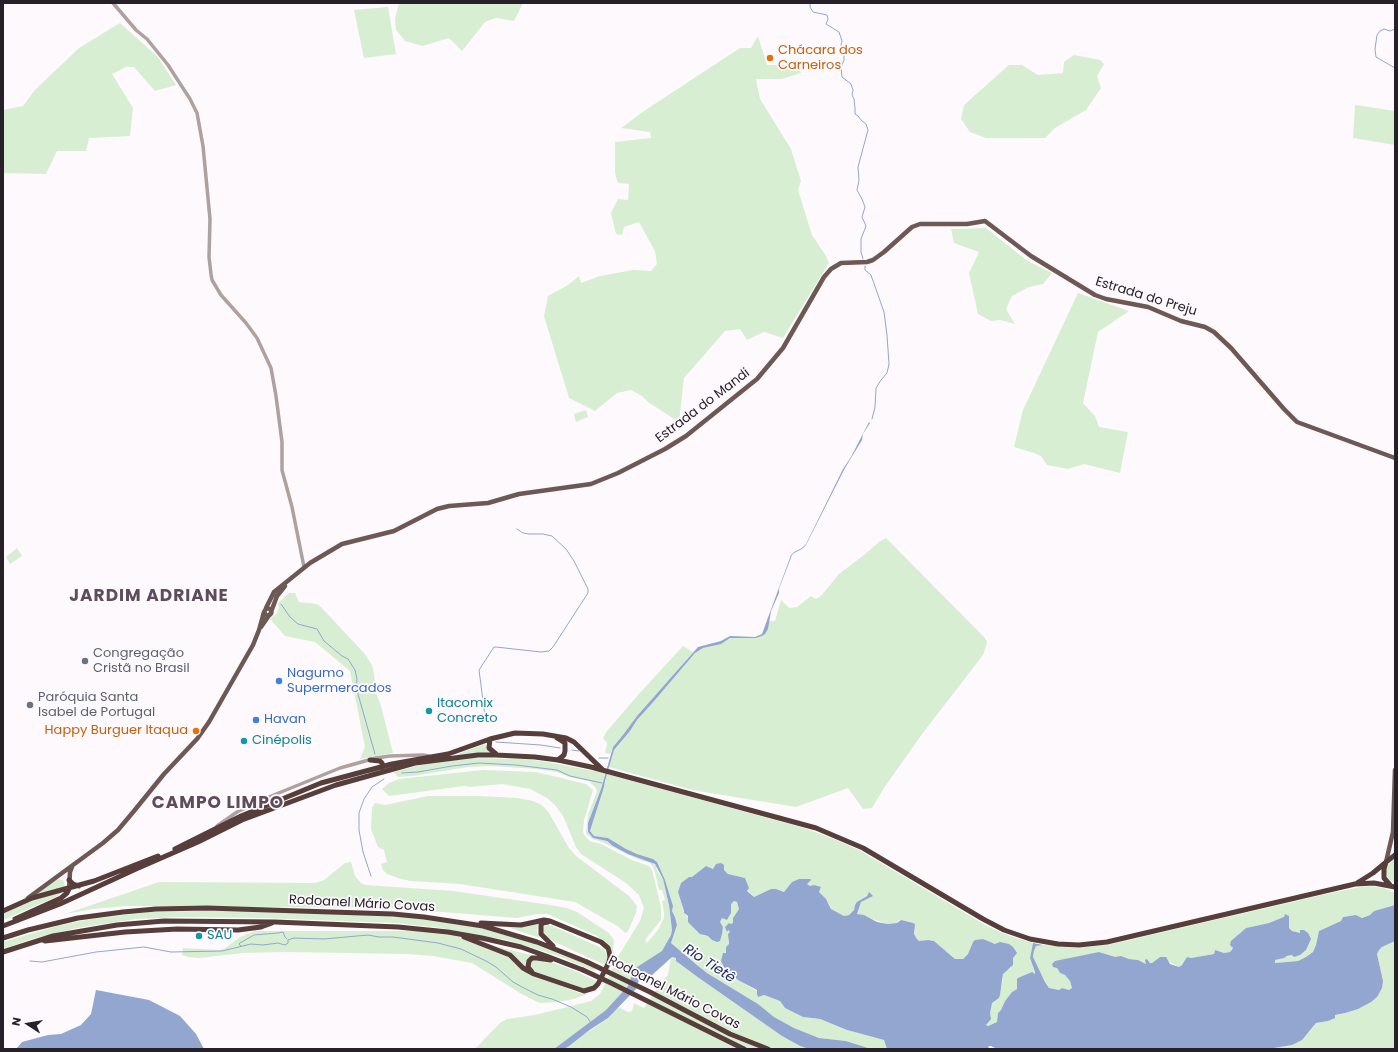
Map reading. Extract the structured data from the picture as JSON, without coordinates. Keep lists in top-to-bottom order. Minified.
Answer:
{"streets":{"highway":["Rodoanel Mário Covas"],"main road":["Estrada do Preju","Estrada do Mandi"]},"crossings":[["Estrada do Preju","Estrada do Mandi"]],"districts":["JARDIM ADRIANE","CAMPO LIMPO"],"water":["Rio Tietê"],"places":["Chácara dos Carneiros","Congregação Cristã no Brasil","Nagumo Supermercados","Paróquia Santa Isabel de Portugal","Itacomix Concreto","Havan","Happy Burguer Itaqua","Cinépolis","SAU"],"north":"left"}
